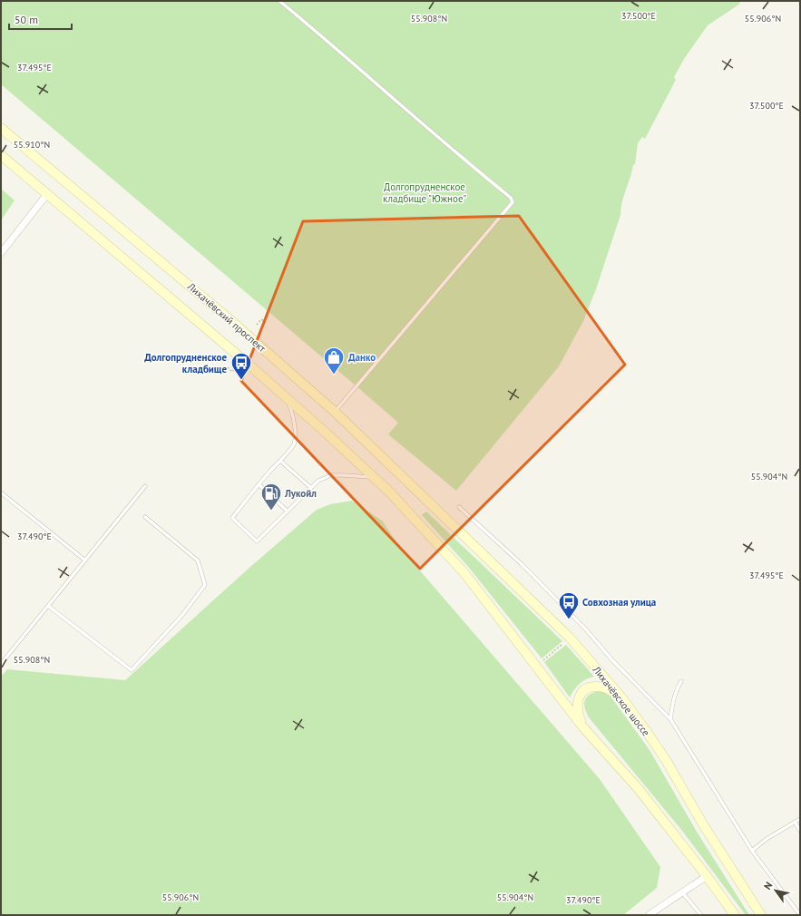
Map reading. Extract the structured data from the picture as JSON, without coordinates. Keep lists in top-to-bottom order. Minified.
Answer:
{"streets":{"main road":["Лихачёвский проспект","Лихачёвское шоссе"]},"crossings":[["Лихачёвский проспект","Лихачёвское шоссе"]],"parks":["Долгопрудненское кладбище \"Южное\""],"places":{"shop":["Данко"],"bus stop":["Долгопрудненское кладбище","Совхозная улица"],"fuel station":["Лукойл"]},"scale_bar":"50 m","north":"top left","coordinates":["37.500°E","55.908°N","55.906°N","37.495°E","55.910°N","55.904°N","37.490°E"]}
